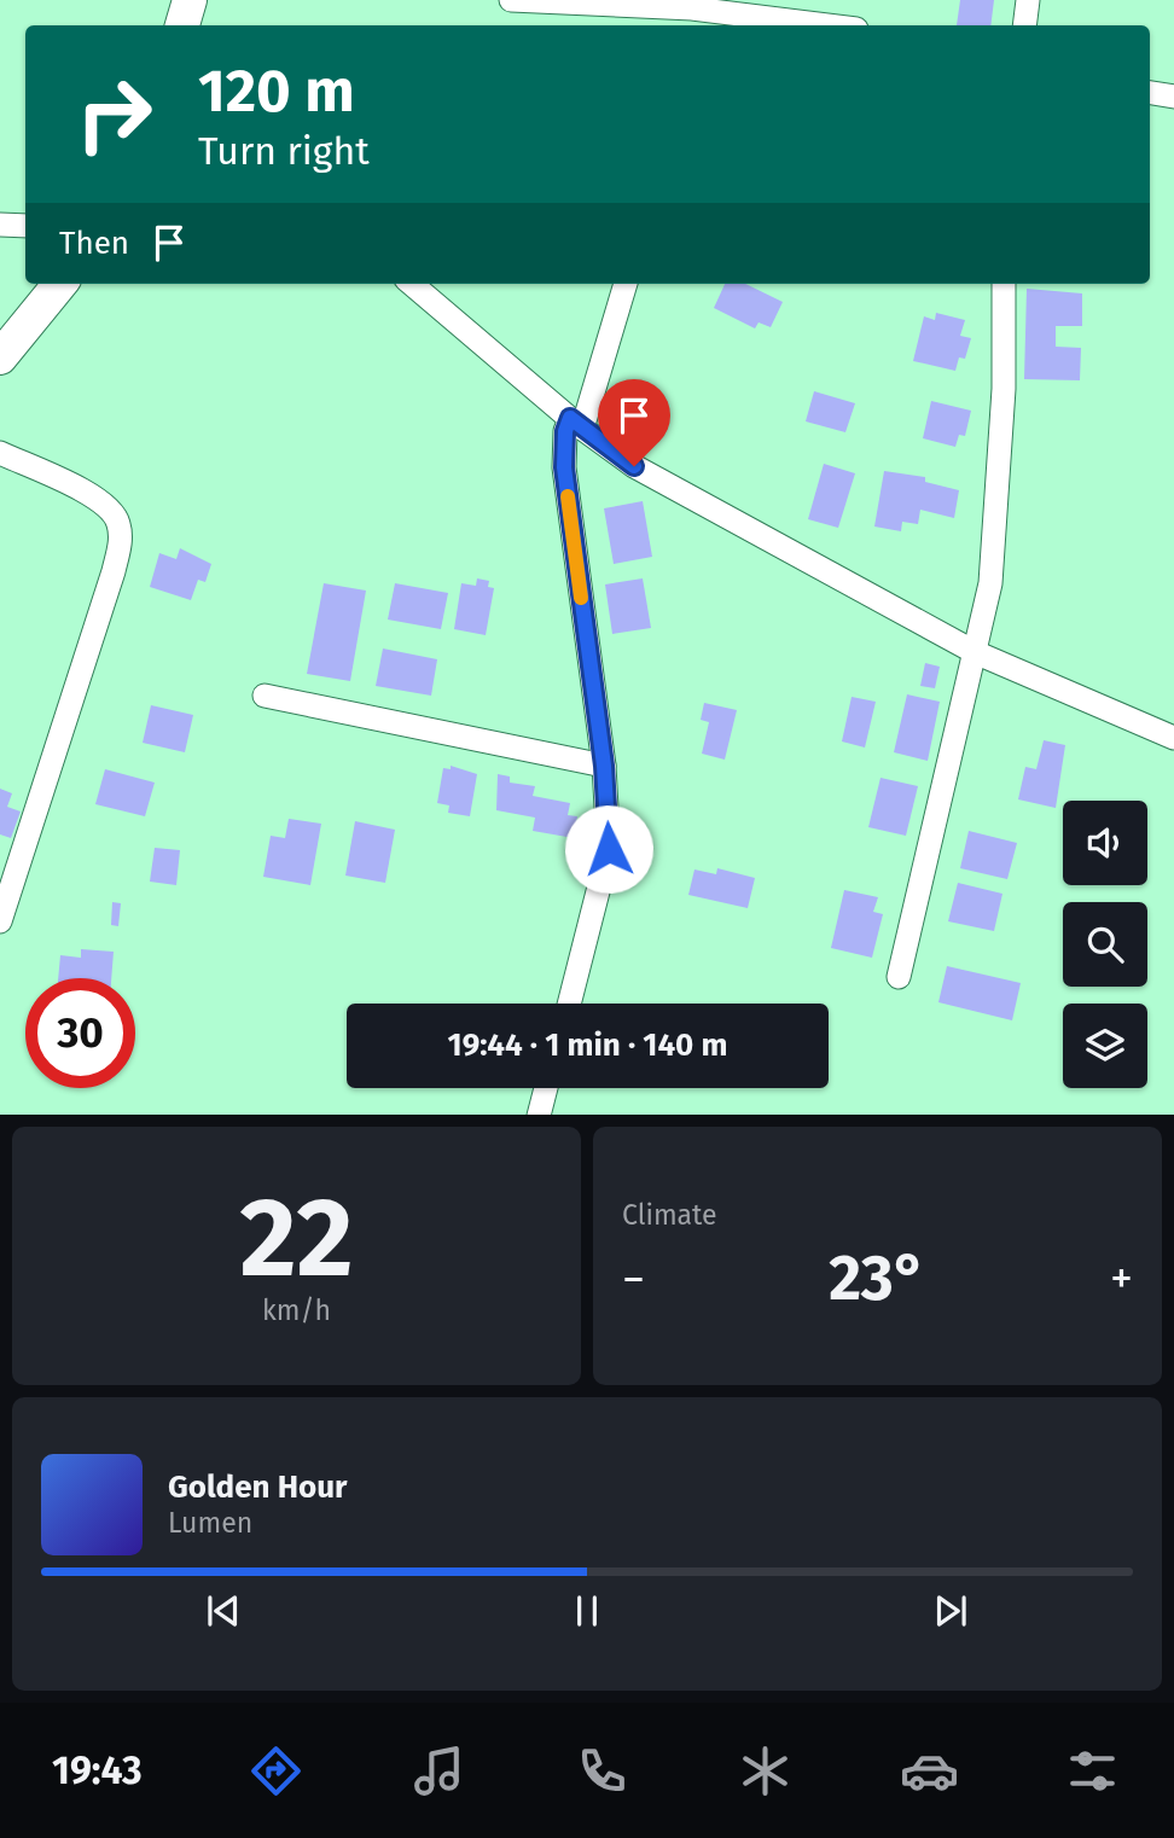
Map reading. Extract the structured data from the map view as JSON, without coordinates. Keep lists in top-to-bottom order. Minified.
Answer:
{"page":{"turn":["120 m","Turn right"],"then":"Then","limit":"30","trip":"19:44 · 1 min · 140 m","tile":[["22","km/h"],"Climate"],"heat":["−","23°","+"],"song":["Golden Hour","Lumen"],"tabs":"19:43"}}
